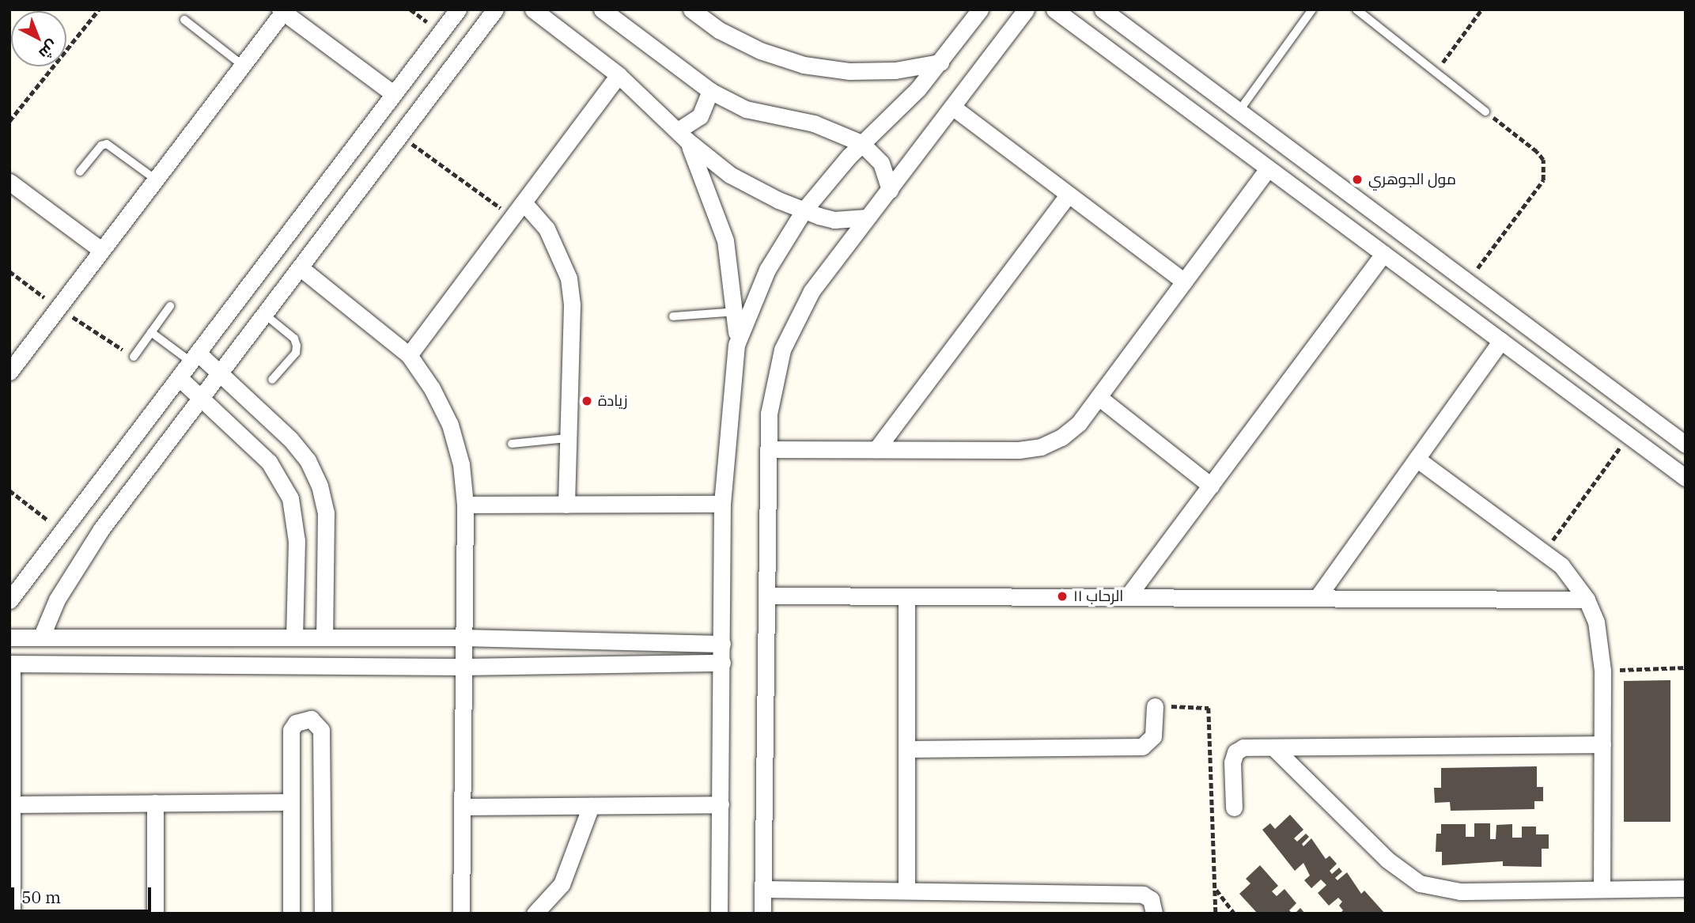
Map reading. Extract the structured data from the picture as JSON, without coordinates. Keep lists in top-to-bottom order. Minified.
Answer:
{"places":["مول الجوهري","زيادة","الرحاب ١١"],"scale_bar":"50 m","north":"bottom right"}
